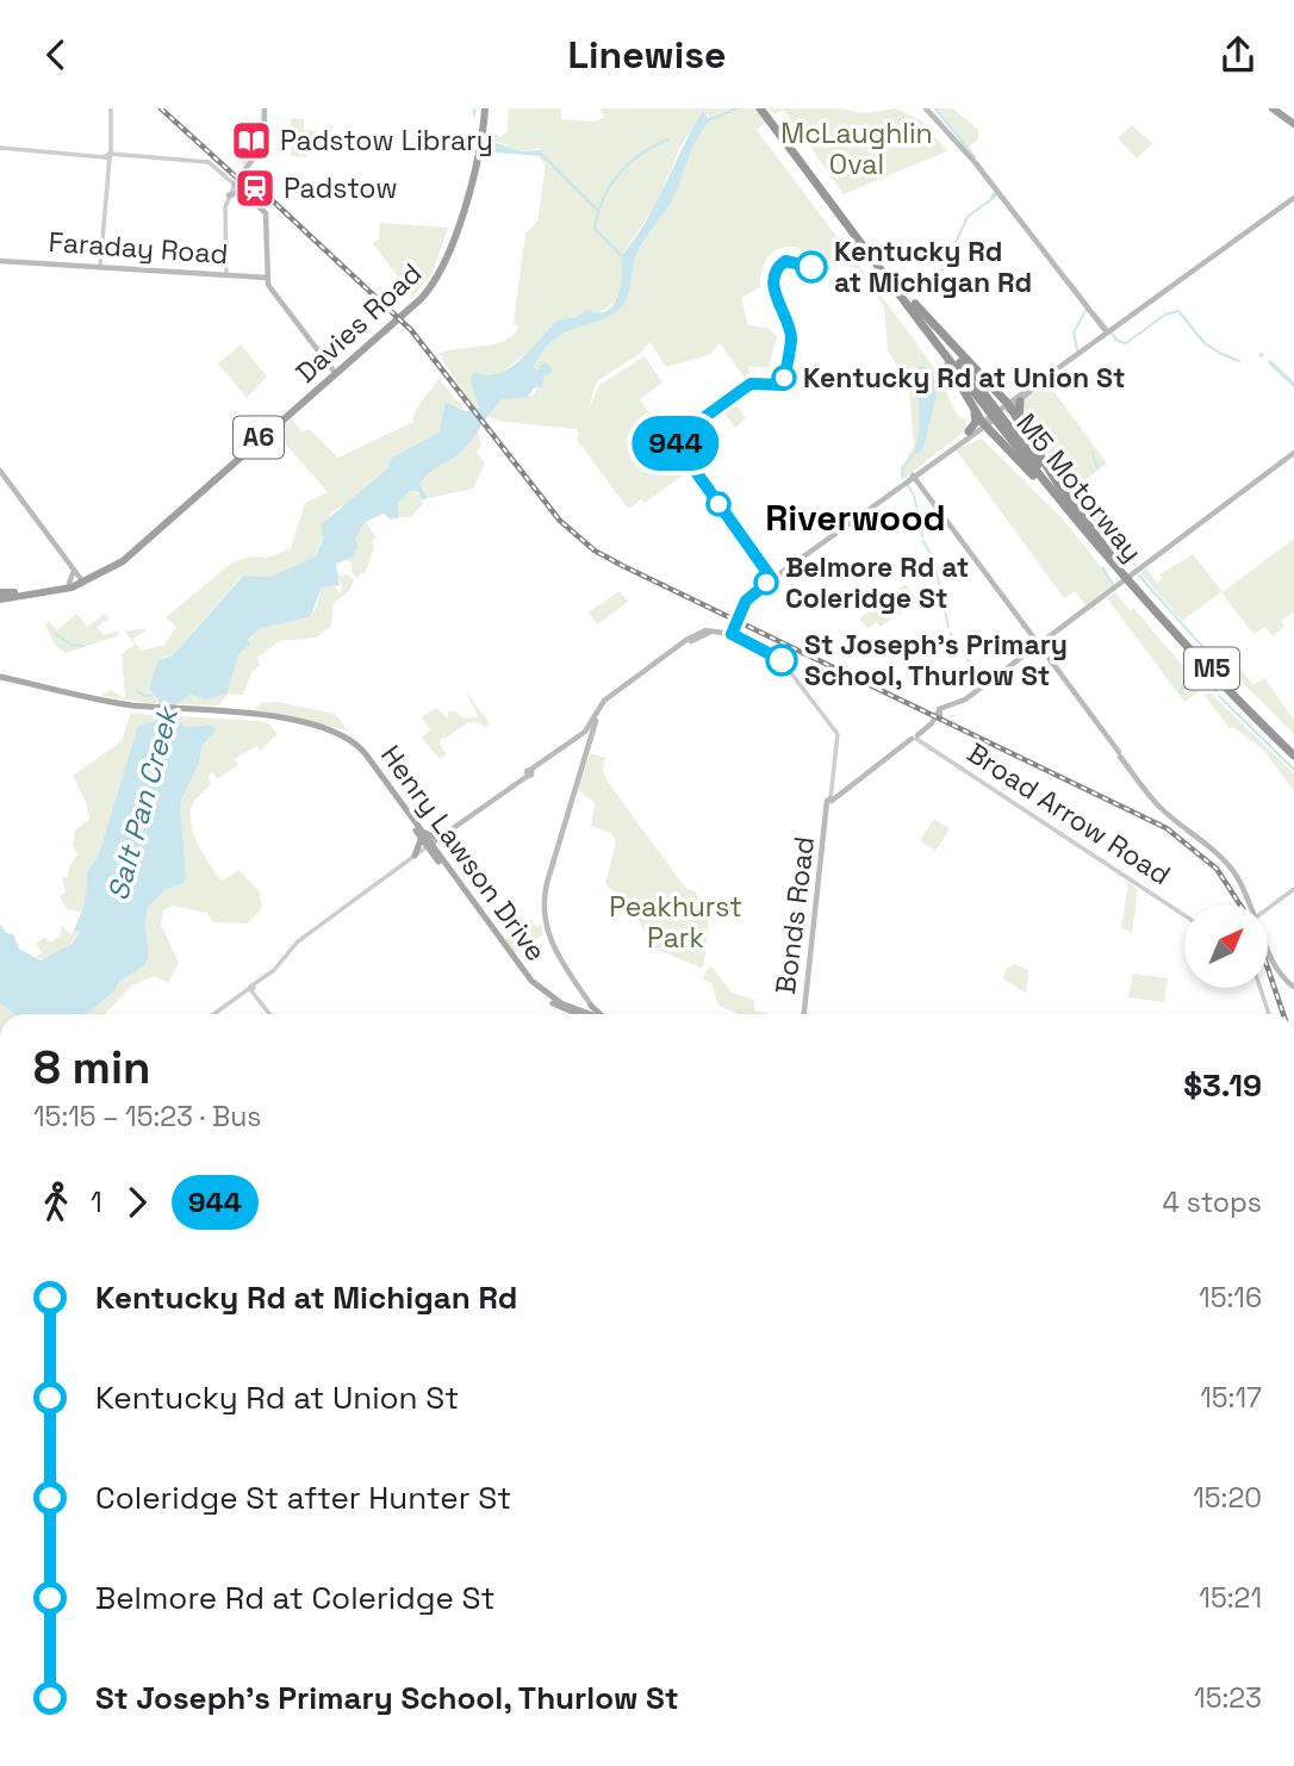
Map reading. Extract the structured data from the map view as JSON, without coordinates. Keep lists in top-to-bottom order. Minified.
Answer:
{"streets":{"highway":["Davies Road","A6","M5 Motorway","M5"],"main road":["Faraday Road","Henry Lawson Drive","Bonds Road"],"street":["Broad Arrow Road"]},"crossings":[["M5 Motorway","M5"]],"districts":["Riverwood"],"water":["Salt Pan Creek"],"parks":["McLaughlin Oval","Peakhurst Park"],"places":{"library":["Padstow Library"],"station":["Padstow"],"other":["Kentucky Rd at Michigan Rd","Kentucky Rd at Union St","Belmore Rd at Coleridge St","St Joseph's Primary School, Thurlow St"]},"lines":["bus line 944"],"north":"top right","page":{"header":"Linewise","on_map":"944","heading":["8 min","15:15 – 15:23 · Bus","$3.19"],"legs":["1","944","4 stops"],"list":[{"name":"Kentucky Rd at Michigan Rd","value":"15:16"},{"name":"Kentucky Rd at Union St","value":"15:17"},{"name":"Coleridge St after Hunter St","value":"15:20"},{"name":"Belmore Rd at Coleridge St","value":"15:21"},{"name":"St Joseph's Primary School, Thurlow St","value":"15:23"}]}}
